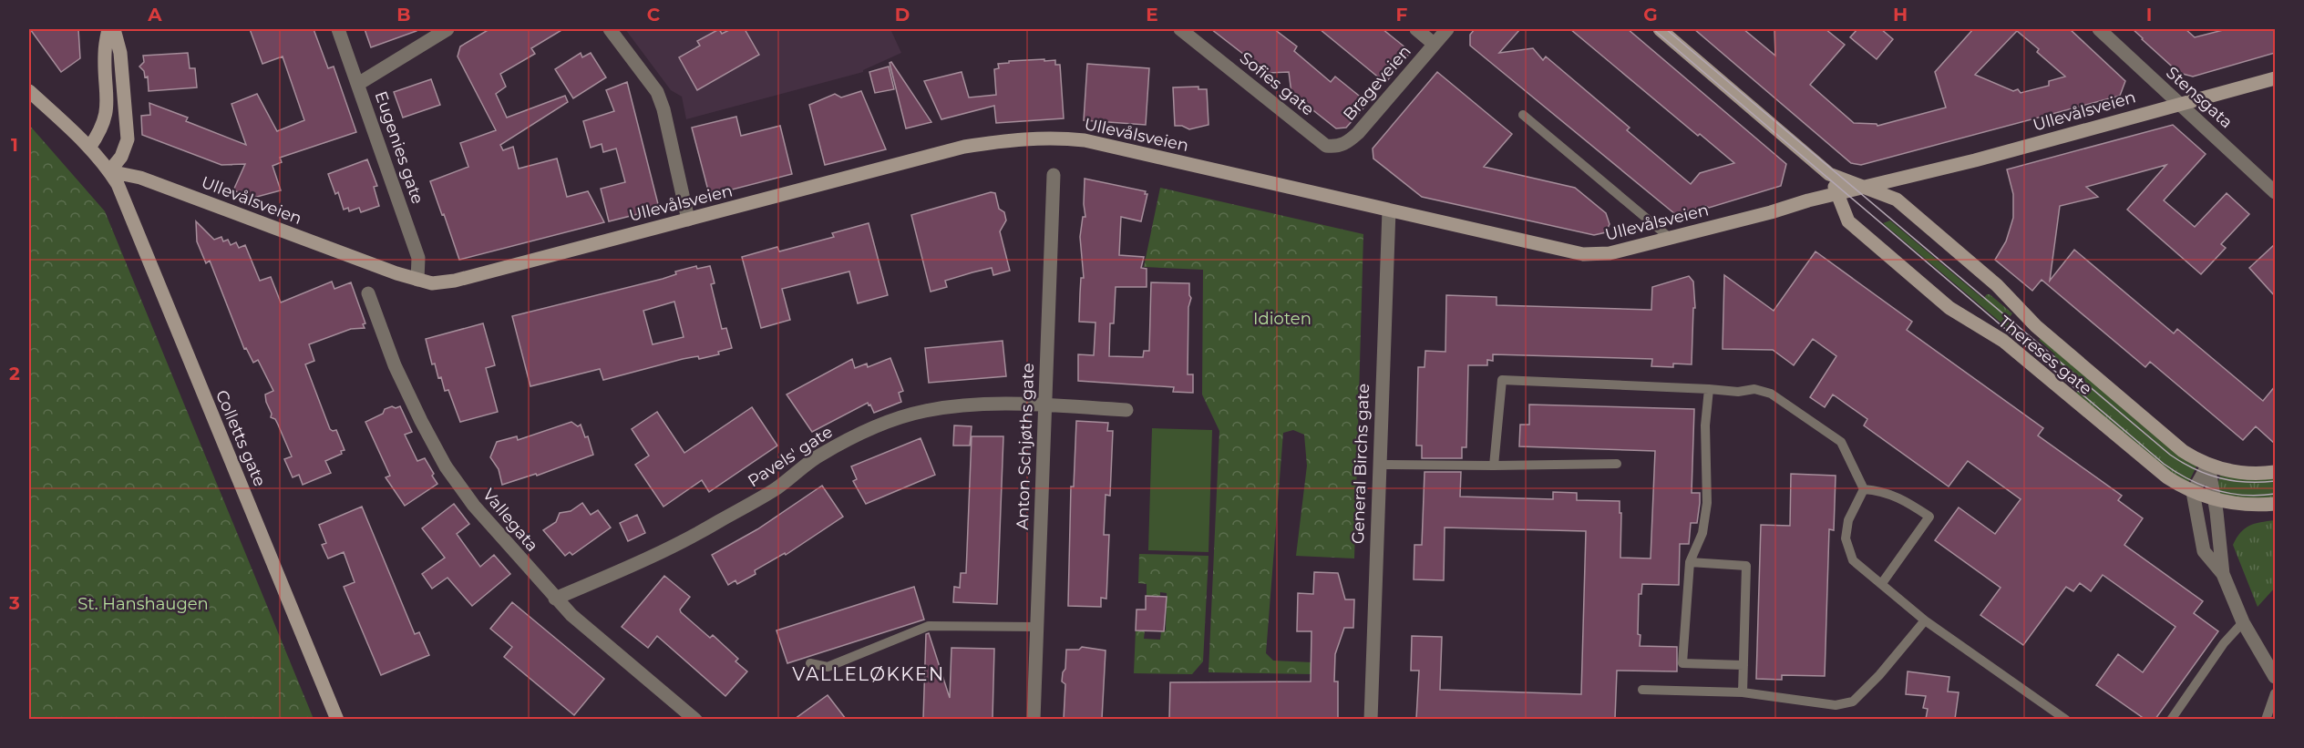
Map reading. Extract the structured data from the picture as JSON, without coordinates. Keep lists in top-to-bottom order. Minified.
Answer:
{"streets":{"street":["Brageveien","Sofies gate","Stensgata","Ullevålsveien","Eugenies gate","Thereses gate","Colletts gate","Anton Schjøths gate","Pavels' gate","General Birchs gate","Vallegata"]},"crossings":[["Brageveien","Sofies gate"],["Stensgata","Ullevålsveien"],["Ullevålsveien","Eugenies gate"],["Ullevålsveien","Thereses gate"],["Ullevålsveien","Colletts gate"],["Ullevålsveien","General Birchs gate"],["Anton Schjøths gate","Pavels' gate"],["Pavels' gate","Vallegata"]],"districts":["VALLELØKKEN"],"parks":["Idioten","St. Hanshaugen"],"grid":{"columns":["A","B","C","D","E","F","G","H","I"],"rows":["1","2","3"]}}
